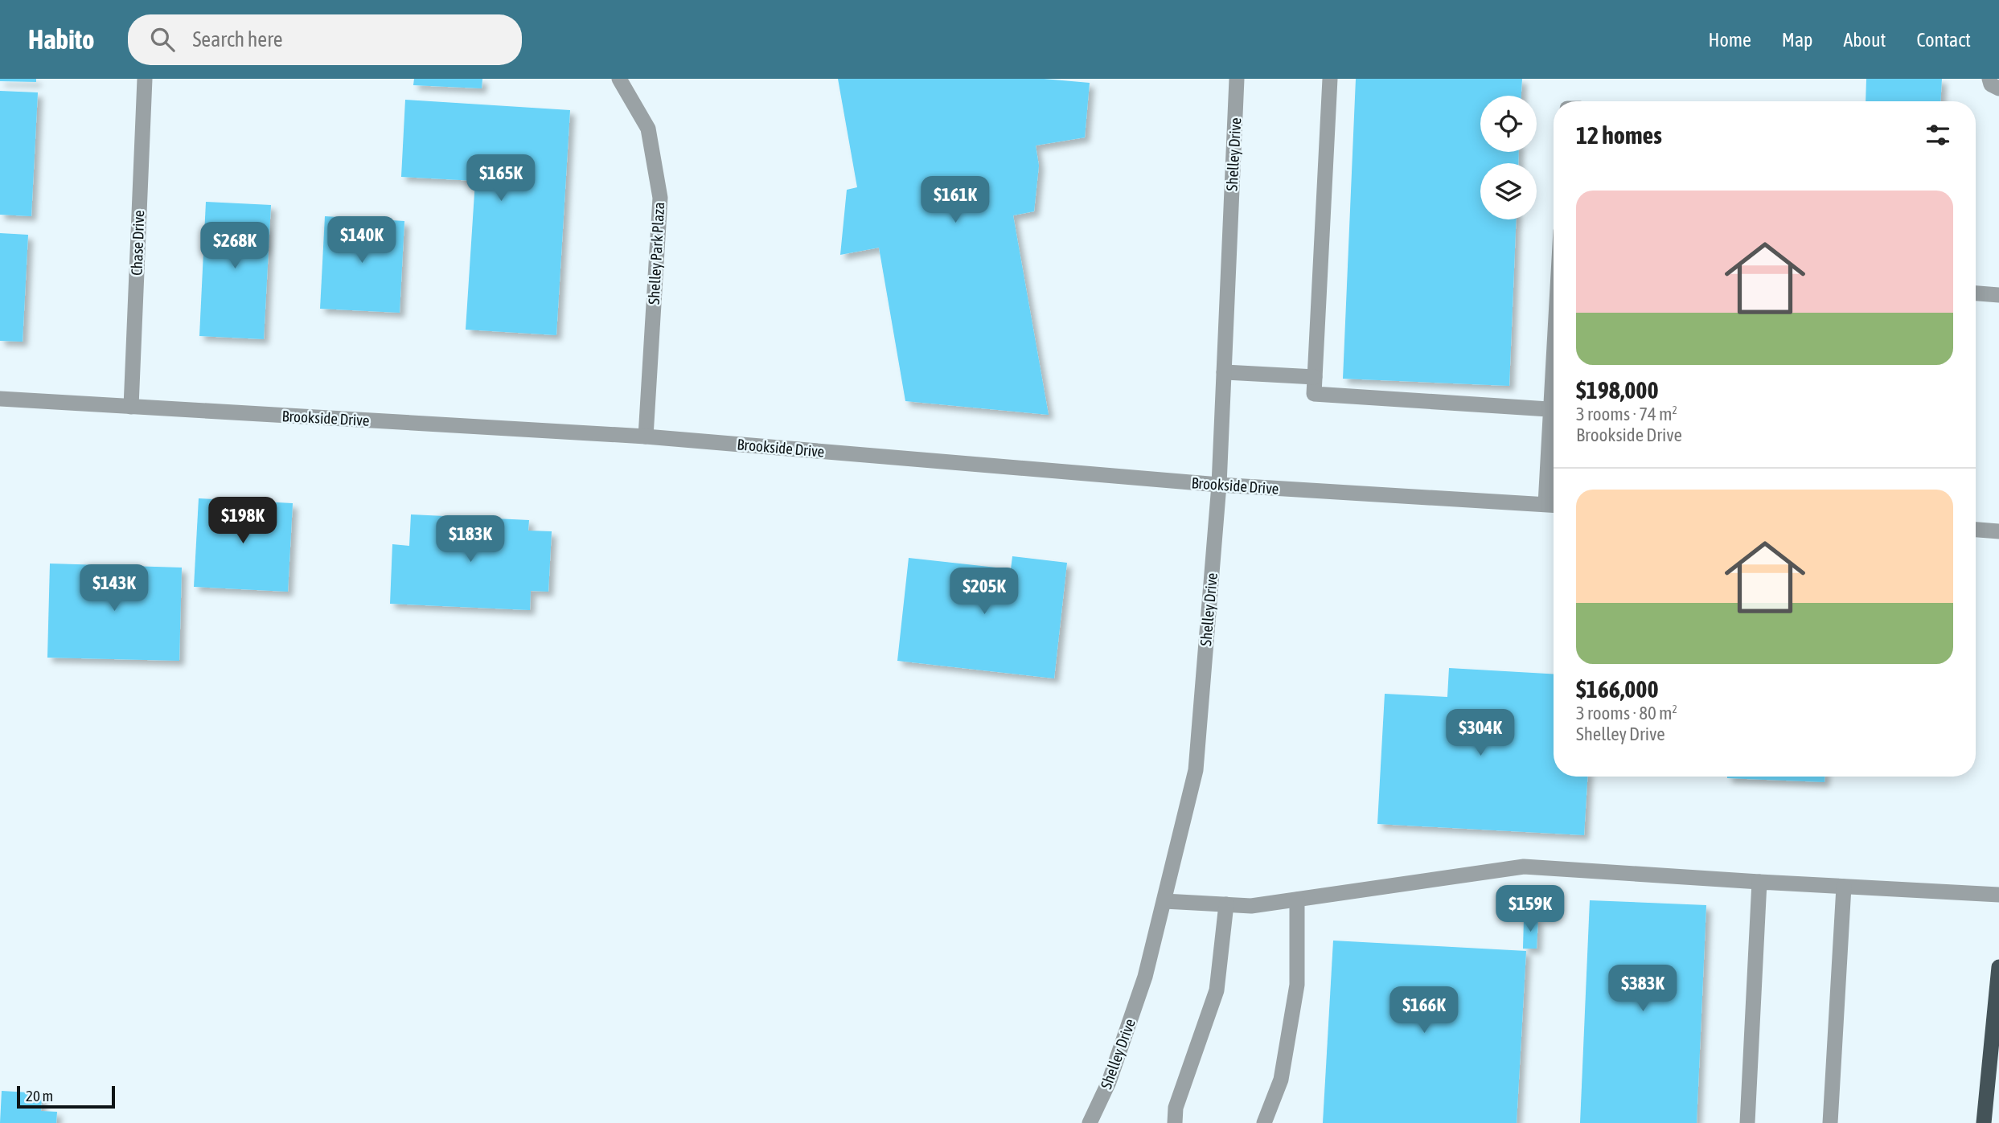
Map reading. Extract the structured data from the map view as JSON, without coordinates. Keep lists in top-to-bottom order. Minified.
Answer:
{"streets":{"street":["Shelley Drive","Chase Drive","Shelley Park Plaza","Brookside Drive"]},"crossings":[["Shelley Drive","Brookside Drive"],["Chase Drive","Brookside Drive"],["Shelley Park Plaza","Brookside Drive"]],"scale_bar":"20 m","page":{"header":"Habito","search":"Search here","nav":["Home","Map","About","Contact"],"heading":"12 homes","price":["$165K","$161K","$140K","$268K","$198K","$183K","$143K","$205K","$304K","$159K","$383K","$166K"],"list":[{"name":"$198,000","note":"3 rooms · 74 m² · Brookside Drive"},{"name":"$166,000","note":"3 rooms · 80 m² · Shelley Drive"}],"scale":"20 m"}}
